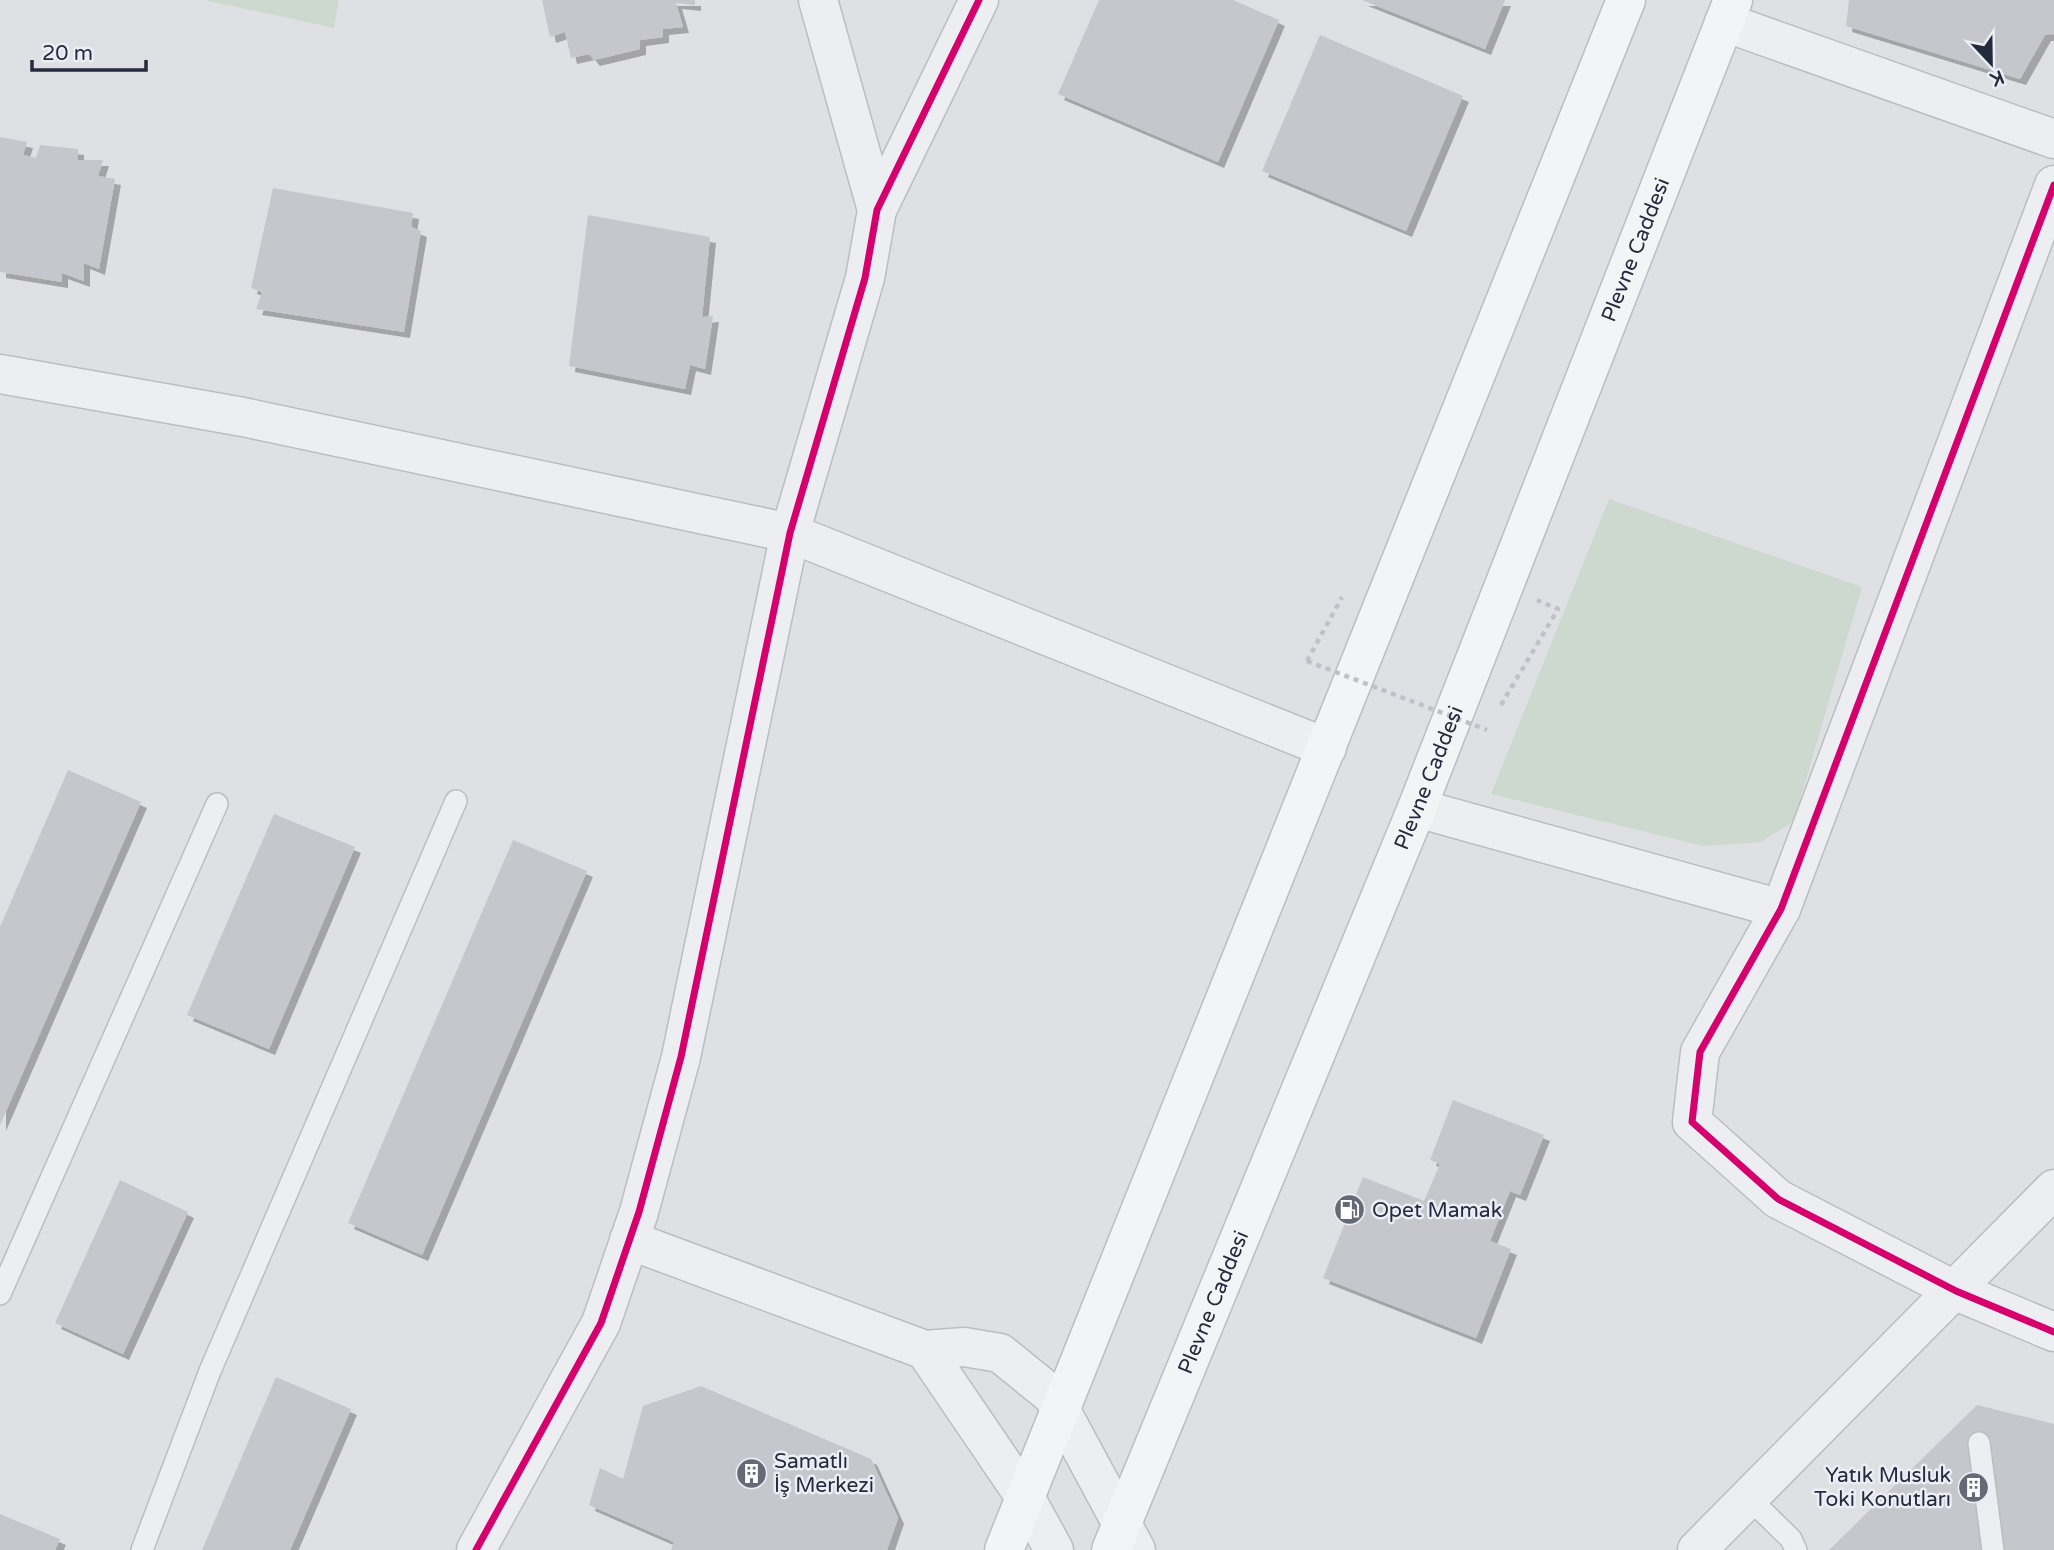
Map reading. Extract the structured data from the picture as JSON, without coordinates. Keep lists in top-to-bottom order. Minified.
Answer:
{"streets":{"main road":["Plevne Caddesi"]},"places":{"fuel station":["Opet Mamak"],"building":["Samatlı İş Merkezi","Yatık Musluk Toki Konutları"]},"scale_bar":"20 m","north":"bottom"}
